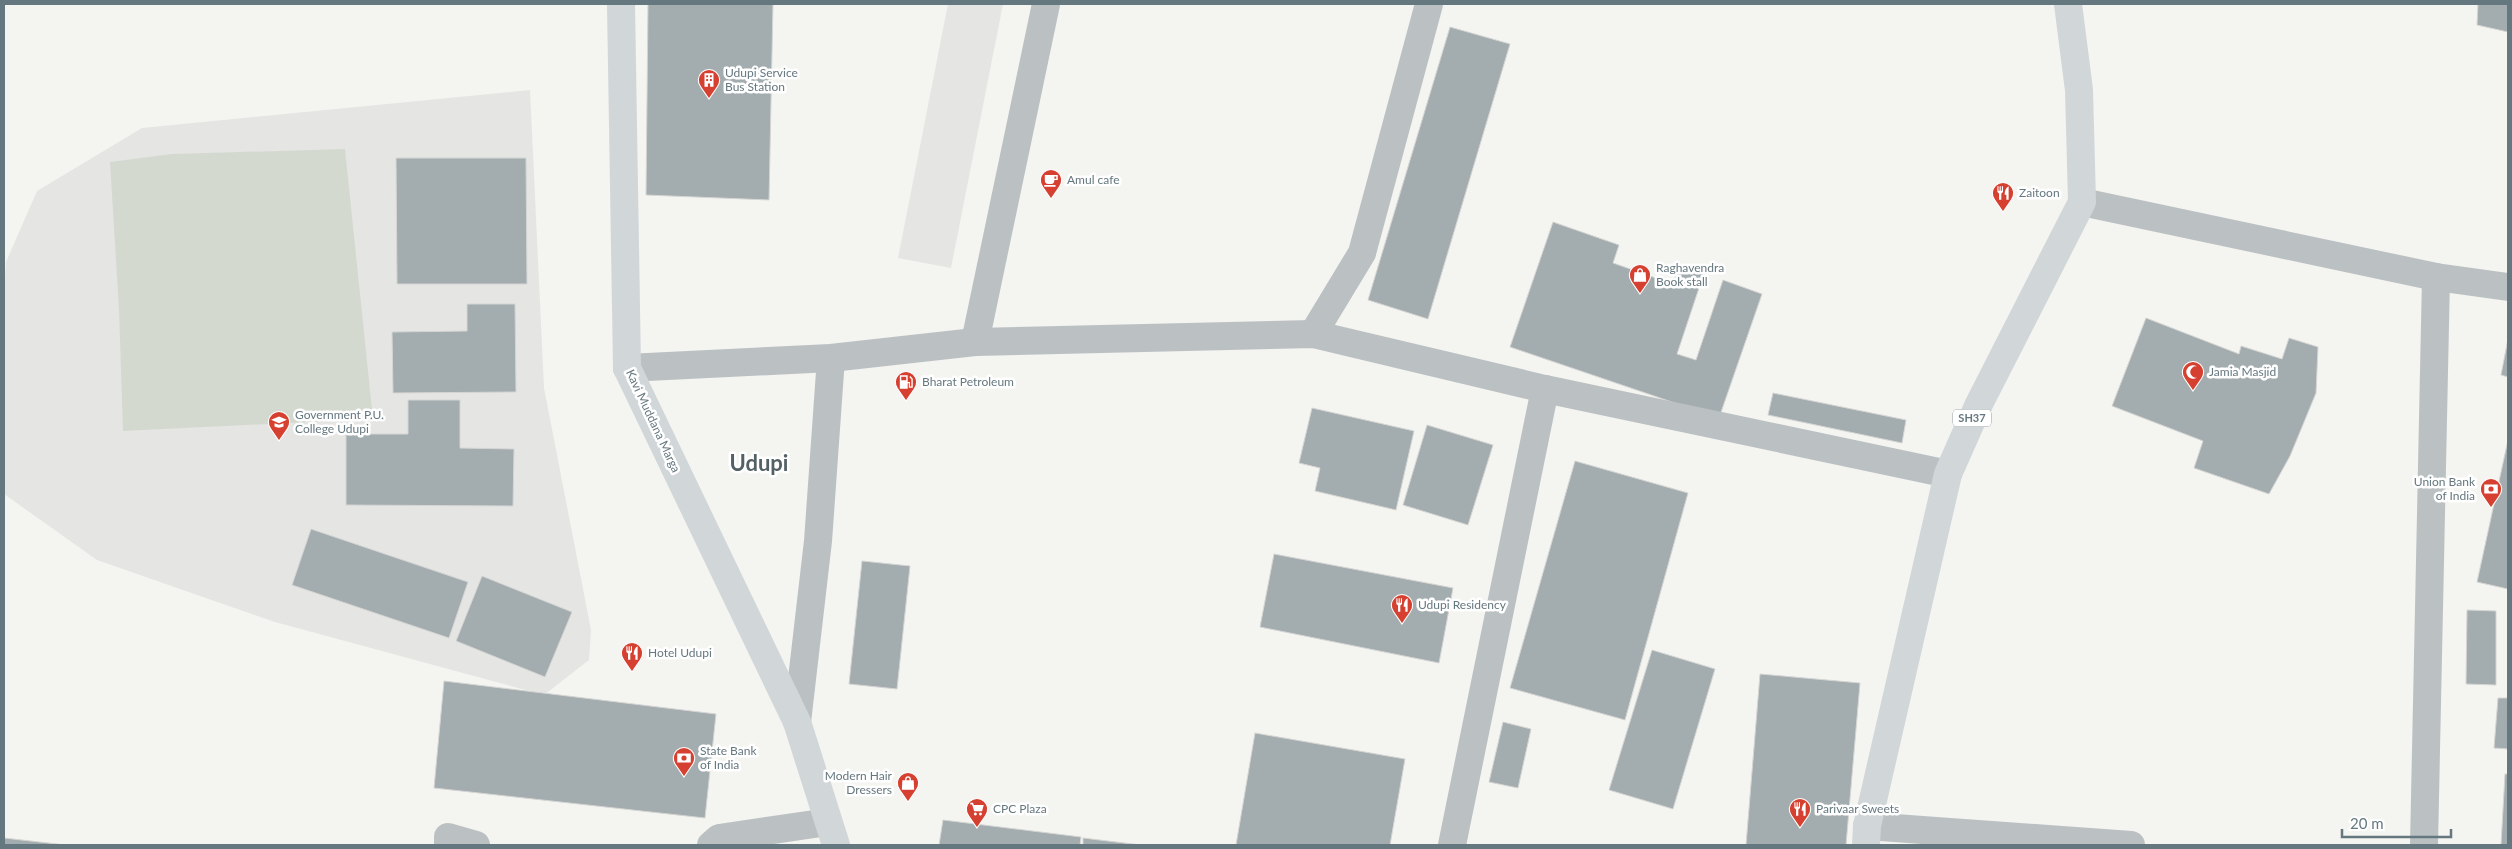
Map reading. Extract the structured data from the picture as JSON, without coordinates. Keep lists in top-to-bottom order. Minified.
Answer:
{"streets":{"main road":["SH37","Kavi Muddana Marga"]},"districts":["Udupi"],"places":{"building":["Udupi Service Bus Station"],"cafe":["Amul cafe"],"restaurant":["Zaitoon","Udupi Residency","Hotel Udupi","Parivaar Sweets"],"shop":["Raghavendra Book stall","Modern Hair Dressers"],"mosque":["Jamia Masjid"],"fuel station":["Bharat Petroleum"],"school or university":["Government P.U. College Udupi"],"bank":["Union Bank of India","State Bank of India"],"supermarket":["CPC Plaza"]},"scale_bar":"20 m"}
